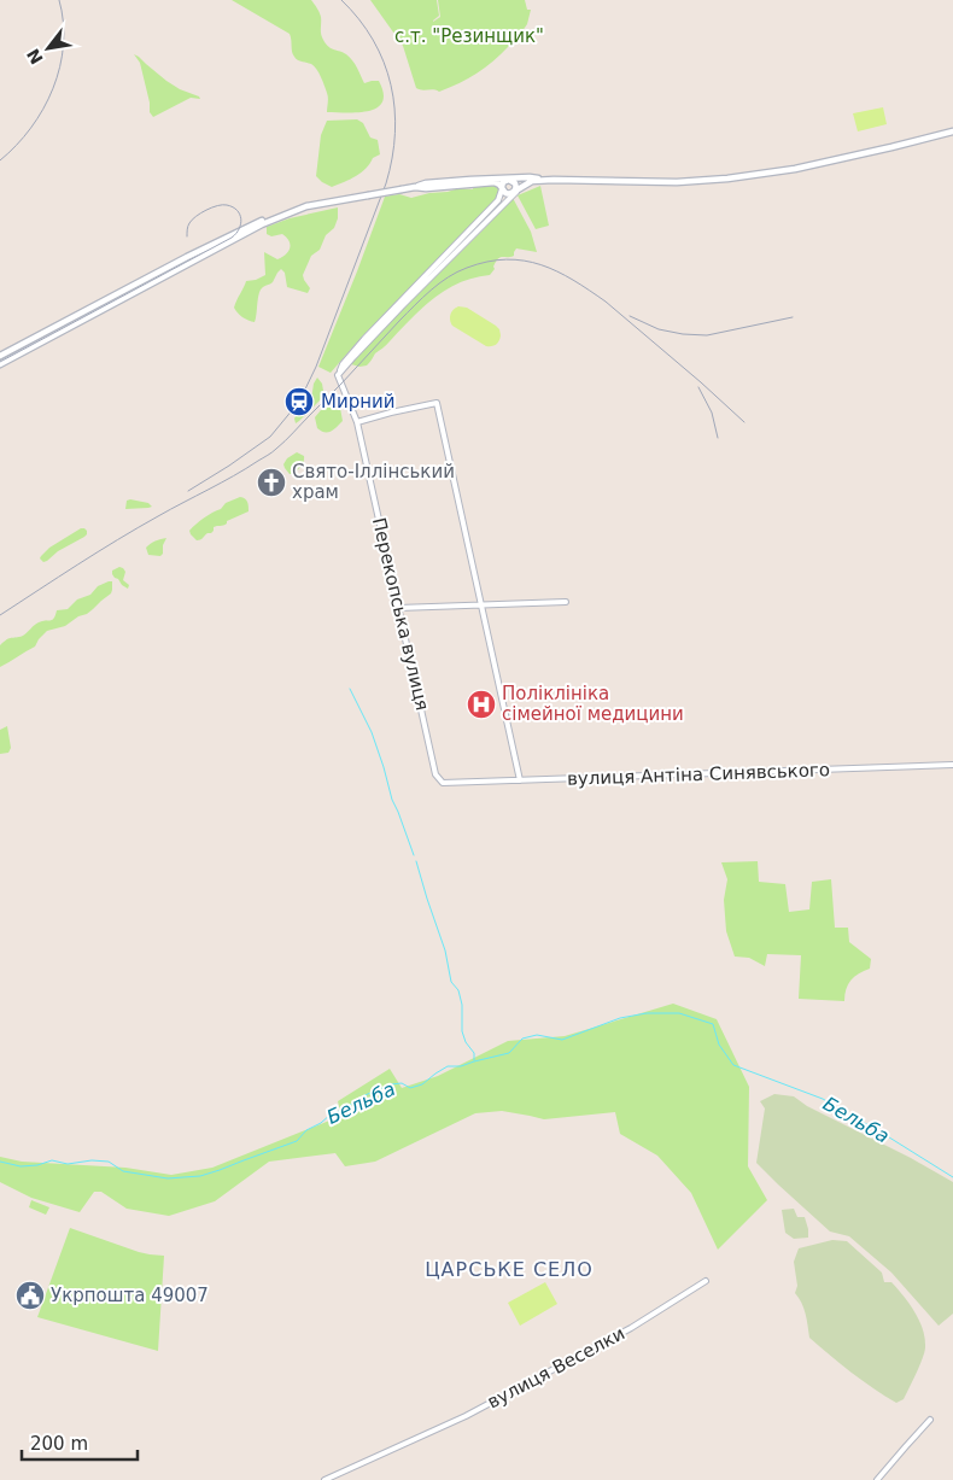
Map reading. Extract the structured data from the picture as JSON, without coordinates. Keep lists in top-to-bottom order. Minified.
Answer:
{"streets":{"street":["Перекопська вулиця","вулиця Антіна Синявського","вулиця Веселки"]},"crossings":[["Перекопська вулиця","вулиця Антіна Синявського"]],"districts":["ЦАРСЬКЕ СЕЛО"],"water":["Бельба"],"parks":["с.т. \"Резинщик\""],"places":{"station":["Мирний"],"church":["Свято-Іллінський храм"],"hospital":["Поліклініка сімейної медицини"],"public building":["Укрпошта 49007"]},"scale_bar":"200 m","north":"bottom left"}
